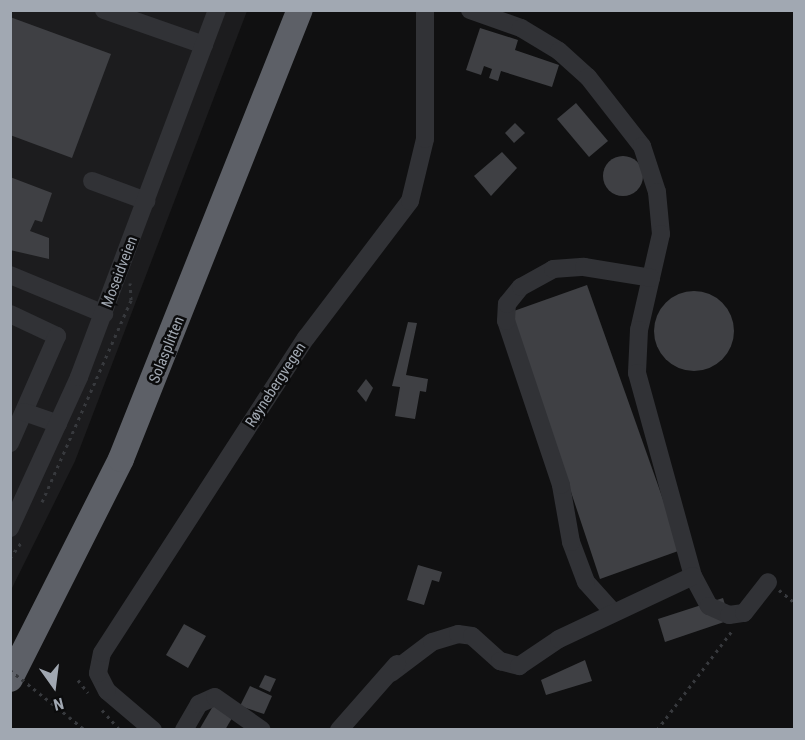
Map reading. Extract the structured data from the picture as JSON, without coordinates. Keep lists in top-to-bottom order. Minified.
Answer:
{"streets":{"highway":["Solasplitten"],"street":["Moseidveien","Røynebergvegen"]},"north":"bottom"}
